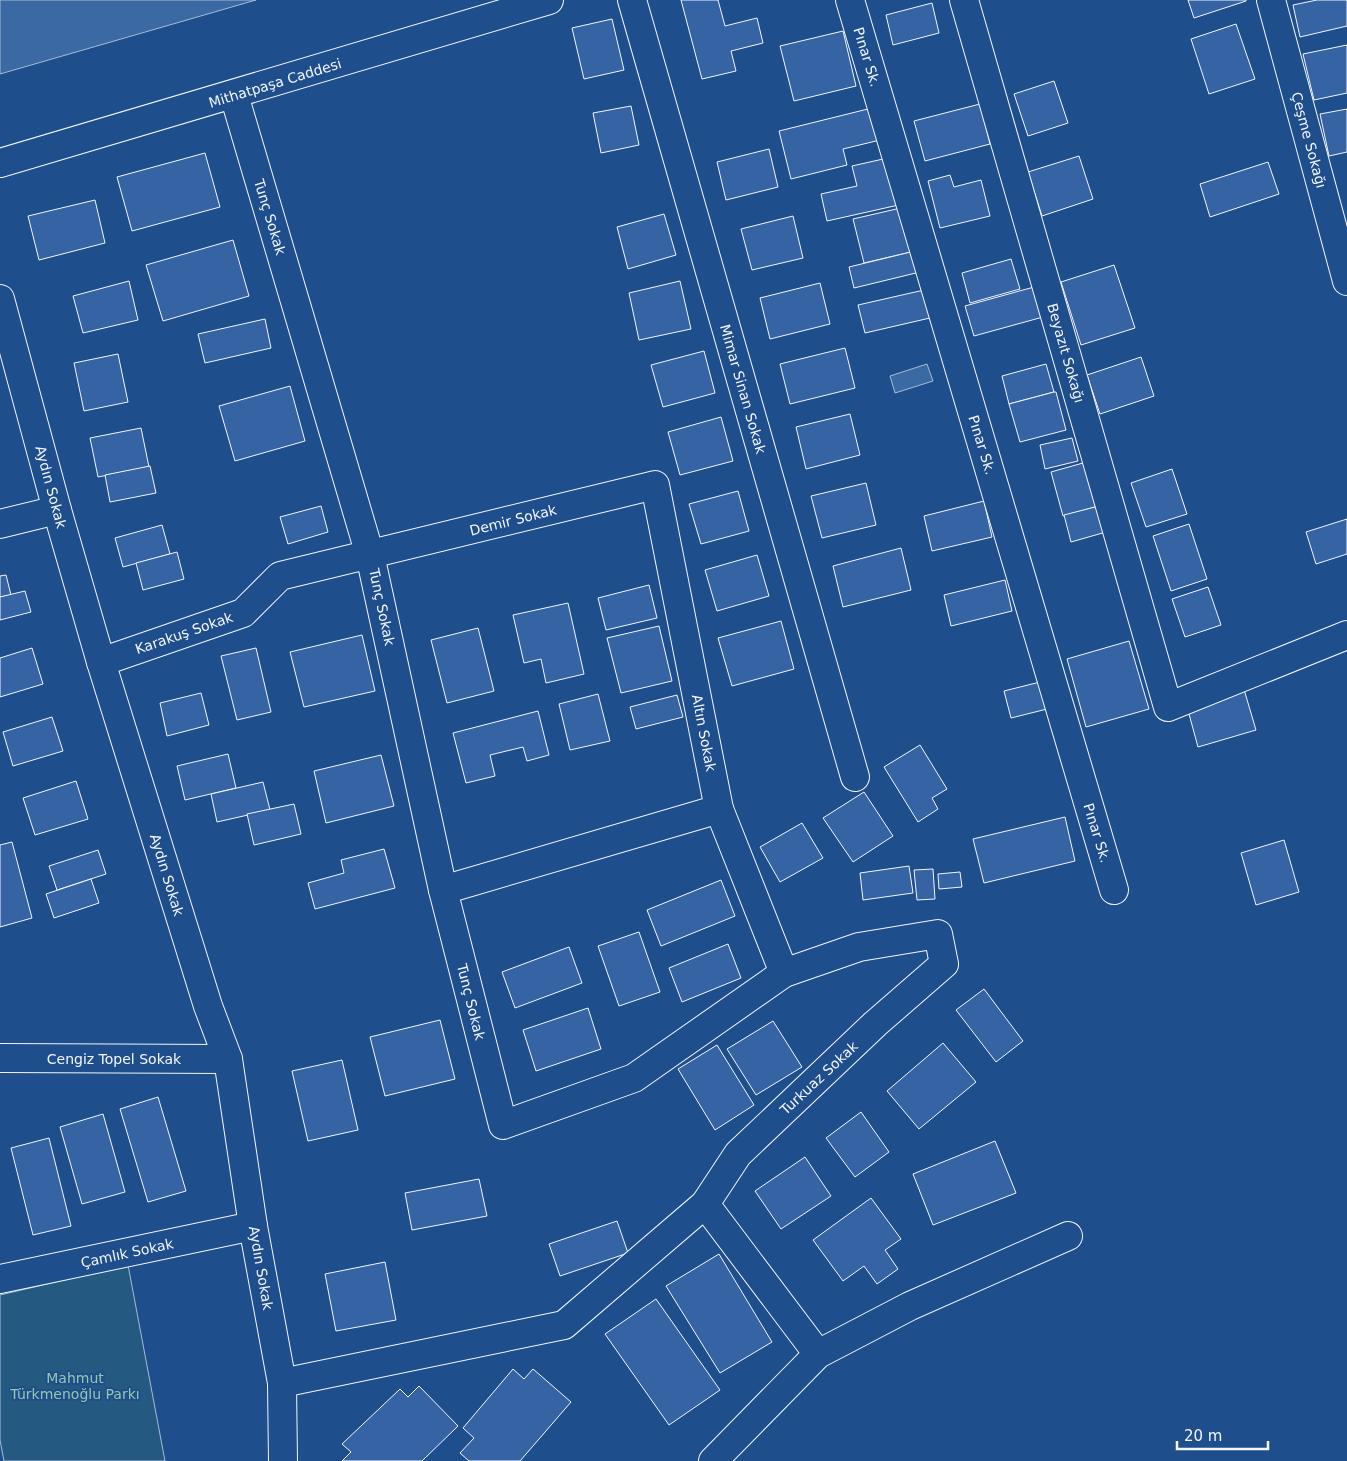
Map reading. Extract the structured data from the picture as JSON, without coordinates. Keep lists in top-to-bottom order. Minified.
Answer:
{"streets":{"street":["Pınar Sk.","Mithatpaşa Caddesi","Çeşme Sokağı","Tunç Sokak","Beyazıt Sokağı","Mimar Sinan Sokak","Aydın Sokak","Demir Sokak","Karakuş Sokak","Altın Sokak","Cengiz Topel Sokak","Turkuaz Sokak","Çamlık Sokak"]},"crossings":[["Mithatpaşa Caddesi","Tunç Sokak"],["Tunç Sokak","Demir Sokak"],["Tunç Sokak","Karakuş Sokak"],["Tunç Sokak","Altın Sokak"],["Tunç Sokak","Turkuaz Sokak"],["Aydın Sokak","Karakuş Sokak"],["Aydın Sokak","Cengiz Topel Sokak"],["Aydın Sokak","Çamlık Sokak"],["Demir Sokak","Karakuş Sokak"],["Demir Sokak","Altın Sokak"],["Altın Sokak","Turkuaz Sokak"]],"parks":["Mahmut Türkmenoğlu Parkı"],"scale_bar":"20 m"}
